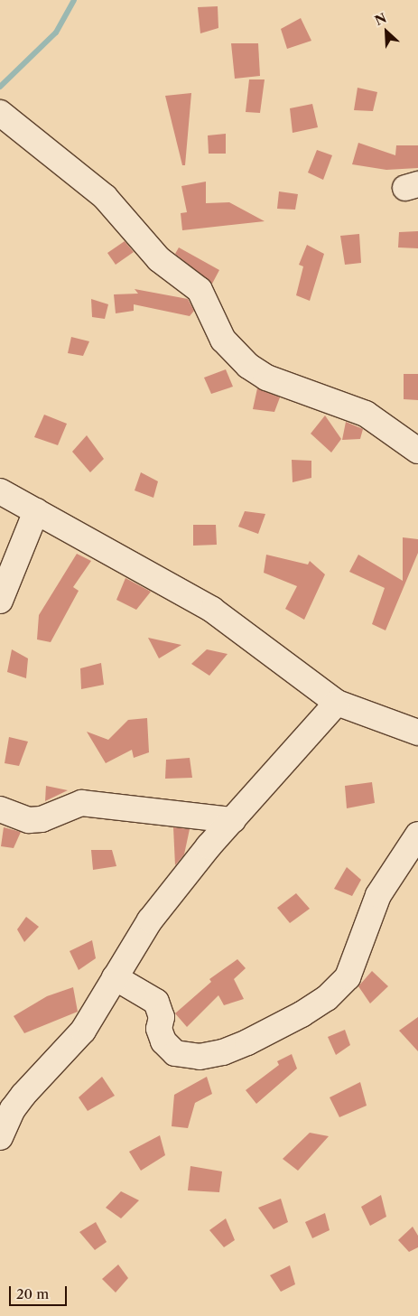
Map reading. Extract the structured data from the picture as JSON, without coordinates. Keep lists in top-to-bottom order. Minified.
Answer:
{"scale_bar":"20 m","north":"top left"}
